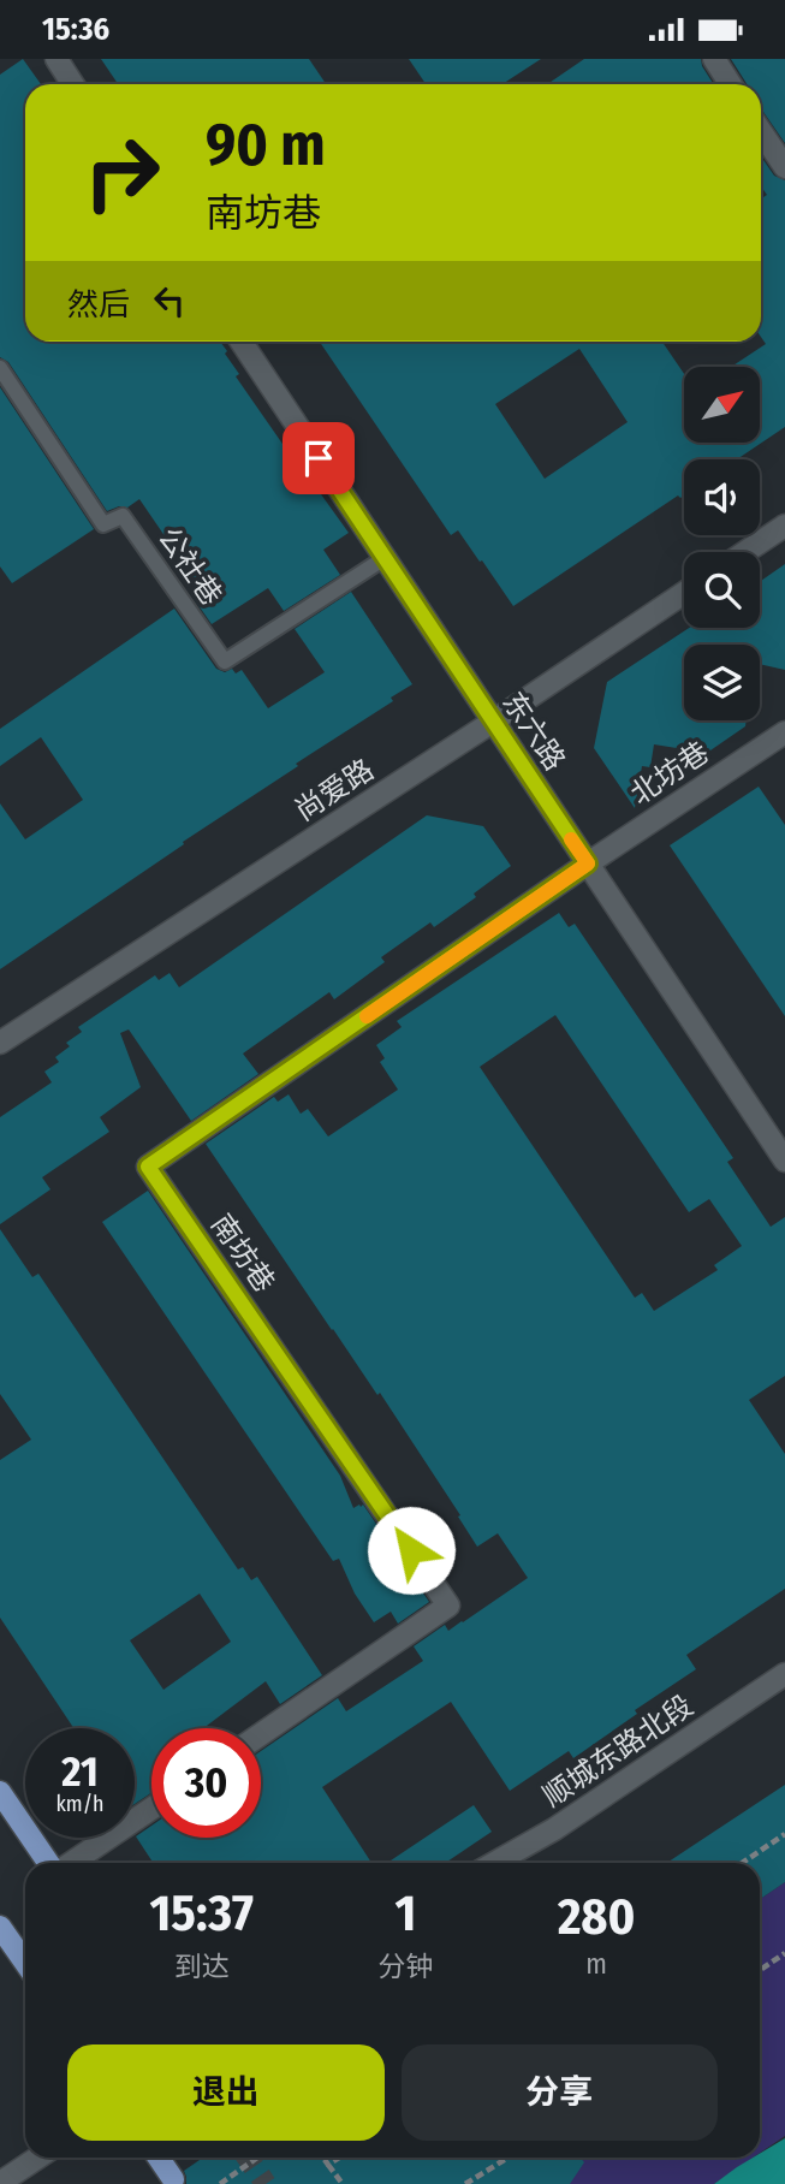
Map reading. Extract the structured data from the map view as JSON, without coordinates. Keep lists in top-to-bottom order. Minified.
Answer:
{"streets":{"street":["东六路","北坊巷","尚爱路","南坊巷","顺城东路北段"],"lane":["公社巷"]},"crossings":[["公社巷","东六路"],["东六路","北坊巷"],["东六路","尚爱路"],["东六路","南坊巷"],["北坊巷","南坊巷"]],"north":"top right","page":{"status":"15:36","turn":["90 m","南坊巷"],"then":"然后","speed":"21 km/h","limit":"30","eta":["15:37","到达","1","分钟","280","m"],"buttons":["退出","分享"]}}
